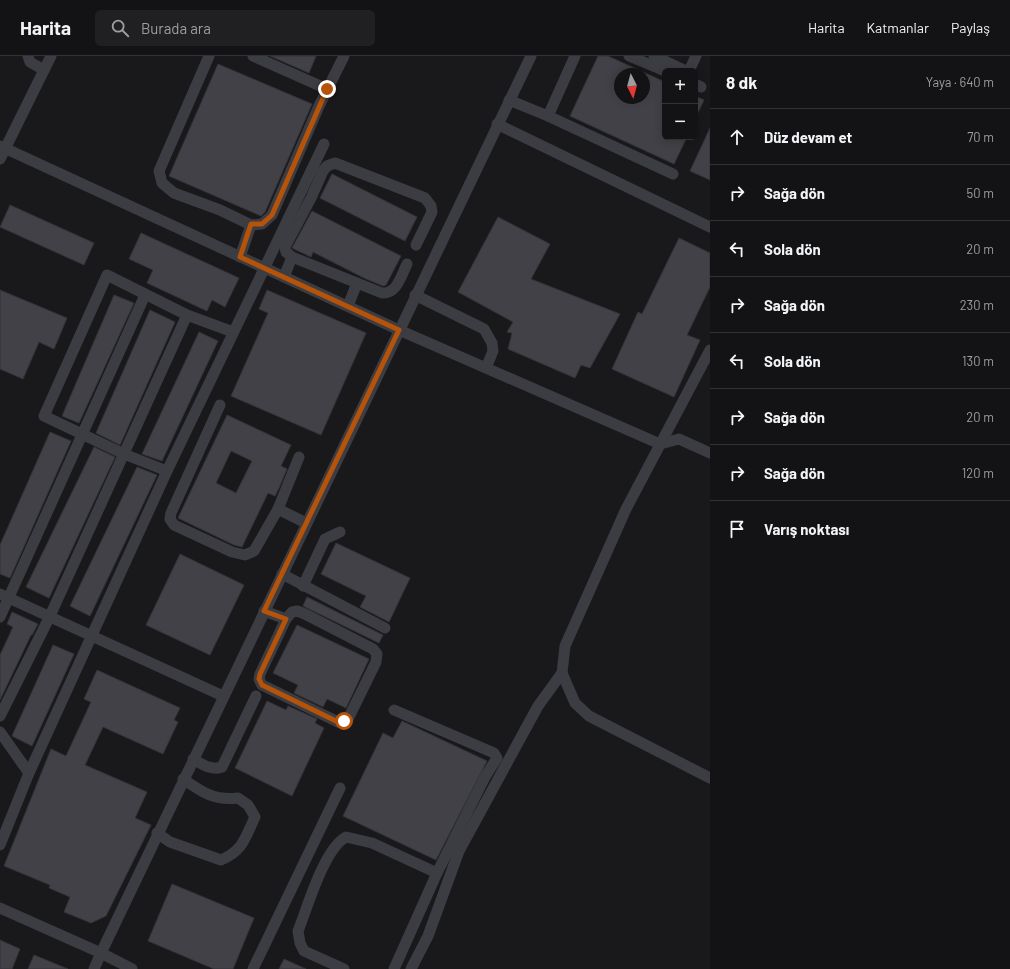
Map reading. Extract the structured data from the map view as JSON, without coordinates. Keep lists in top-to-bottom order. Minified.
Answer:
{"north":"bottom","page":{"header":"Harita","search":"Burada ara","nav":["Harita","Katmanlar","Paylaş"],"heading":["8 dk","Yaya · 640 m"],"map_buttons":["+","−"],"list":[["Düz devam et","70 m"],["Sağa dön","50 m"],["Sola dön","20 m"],["Sağa dön","230 m"],["Sola dön","130 m"],["Sağa dön","20 m"],["Sağa dön","120 m"],"Varış noktası"]}}
